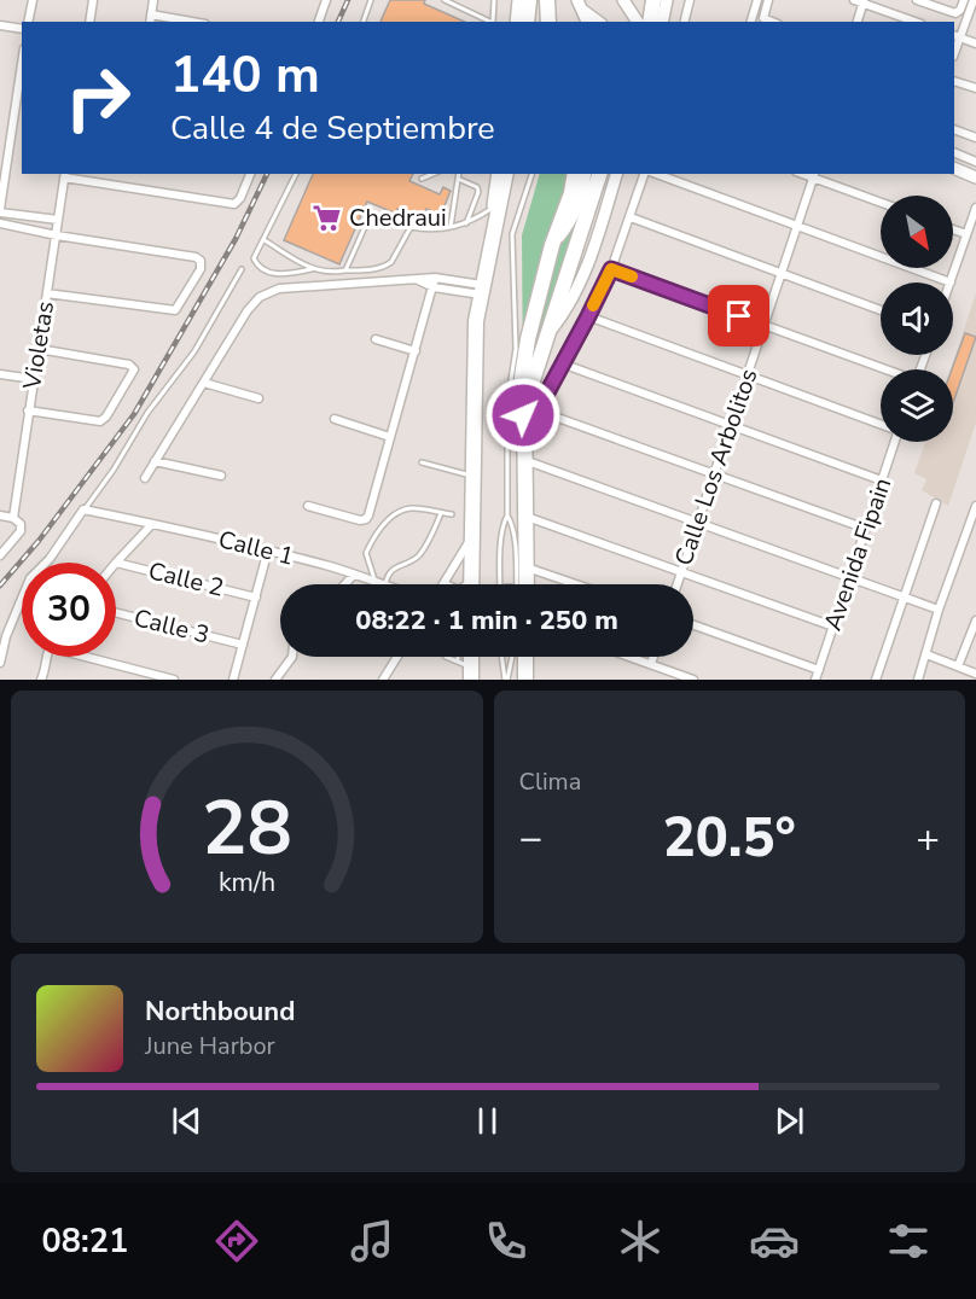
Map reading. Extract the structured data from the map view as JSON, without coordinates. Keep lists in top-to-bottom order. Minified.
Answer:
{"streets":{"street":["Violetas","Calle Los Arbolitos","Calle 1","Avenida Fipain","Calle 2","Calle 3"]},"places":{"supermarket":["Chedraui"]},"north":"bottom right","page":{"turn":["140 m","Calle 4 de Septiembre"],"limit":"30","trip":"08:22 · 1 min · 250 m","tile":"Clima","heat":["−","20.5°","+"],"song":["Northbound","June Harbor"],"tabs":"08:21","gauge":["28","km/h"]}}
